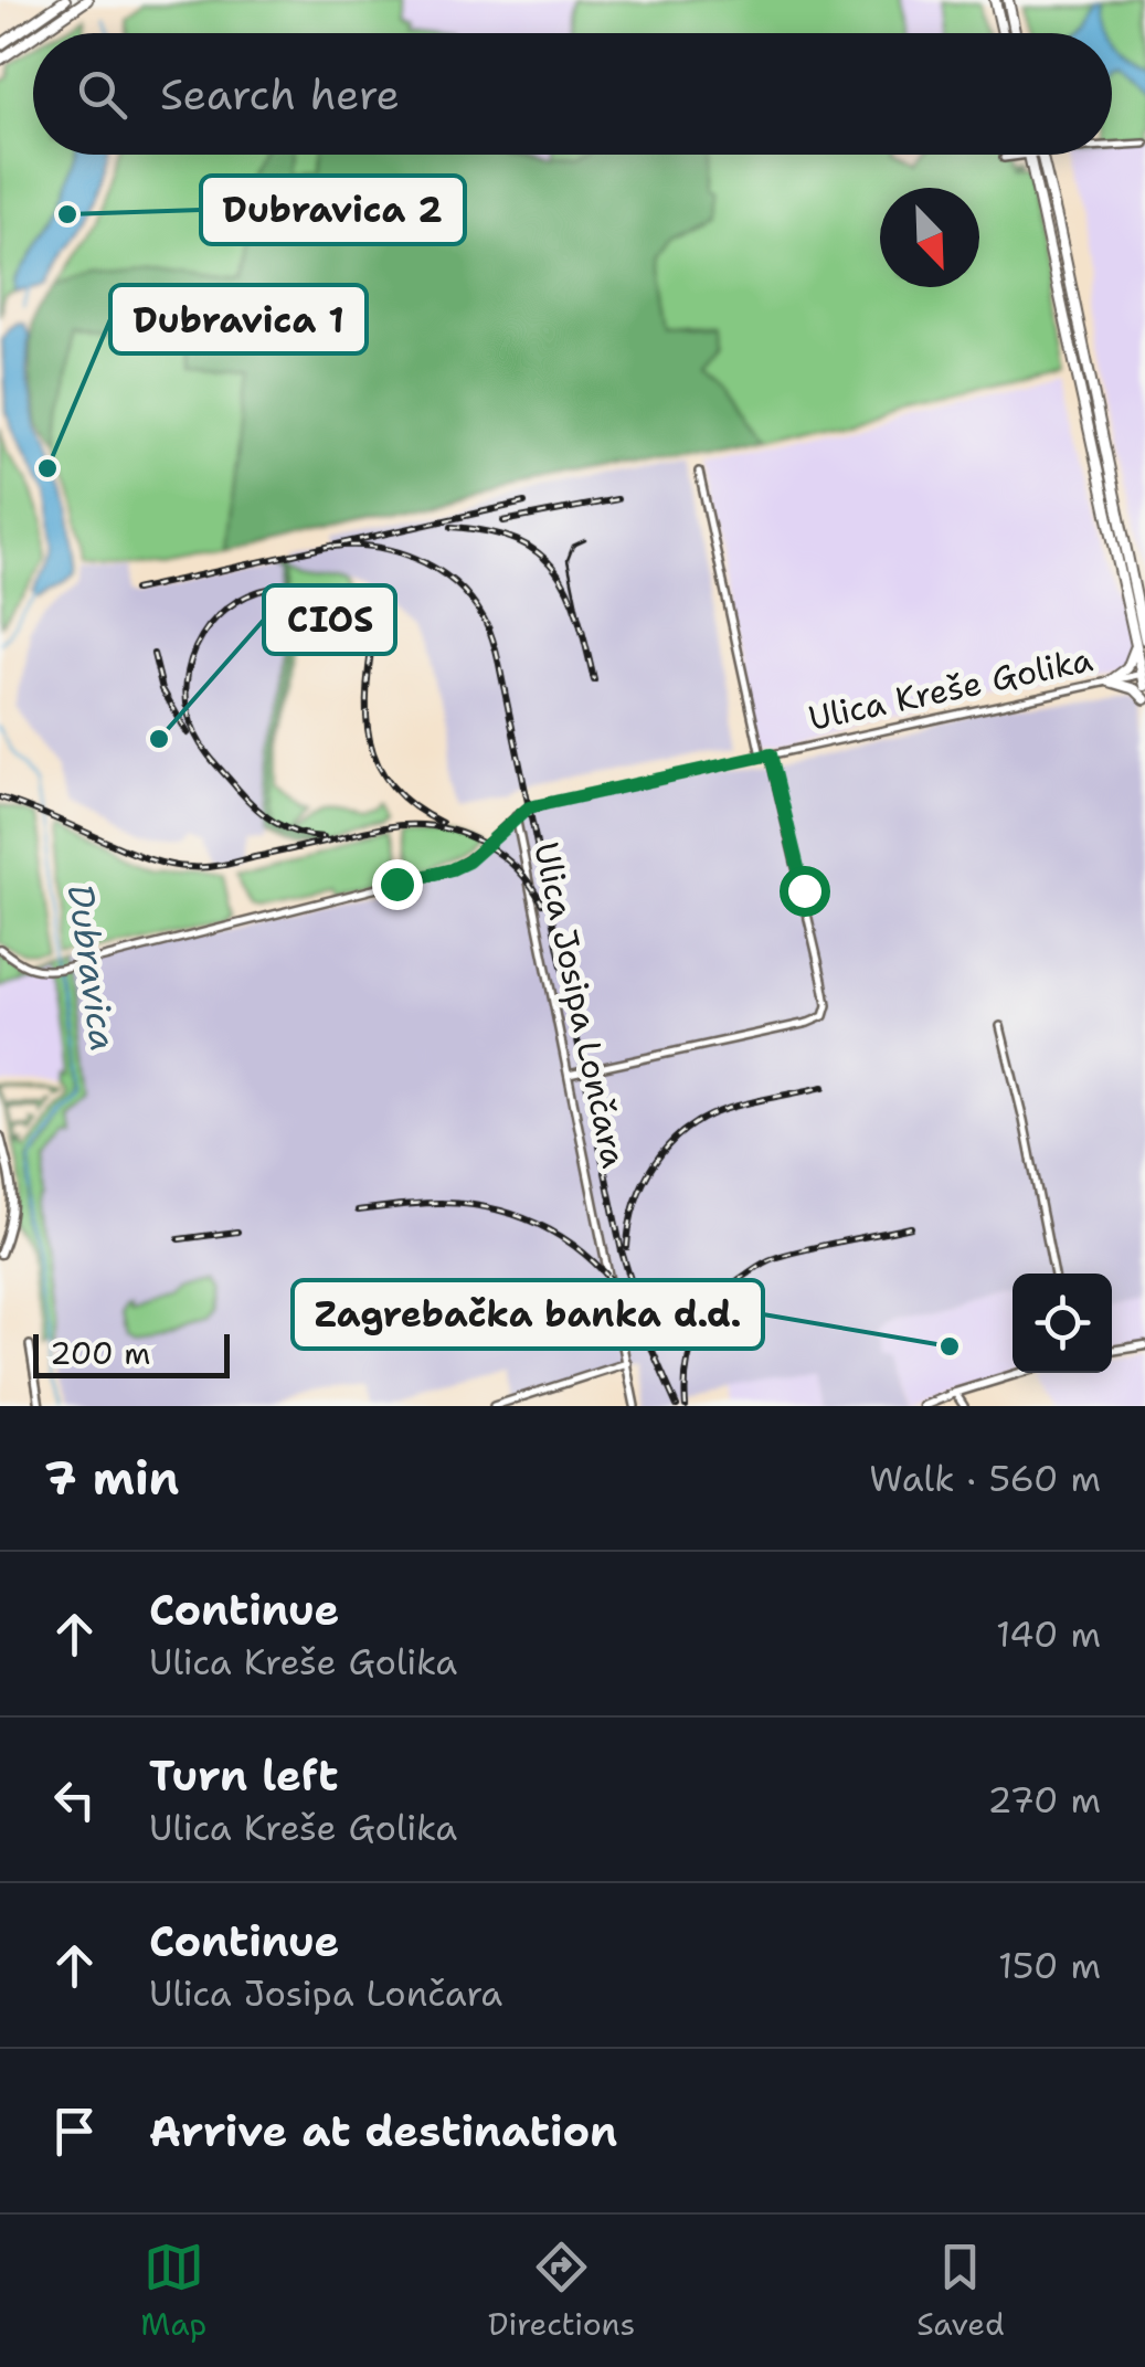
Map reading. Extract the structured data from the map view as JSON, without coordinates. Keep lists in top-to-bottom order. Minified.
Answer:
{"streets":{"street":["Ulica Kreše Golika","Ulica Josipa Lončara"]},"crossings":[["Ulica Kreše Golika","Ulica Josipa Lončara"]],"water":["Dubravica"],"places":["Dubravica 2","Dubravica 1","CIOS","Zagrebačka banka d.d."],"scale_bar":"200 m","north":"bottom right","page":{"search":"Search here","scale":"200 m","heading":["7 min","Walk · 560 m"],"list":[["Continue","Ulica Kreše Golika","140 m"],["Turn left","Ulica Kreše Golika","270 m"],["Continue","Ulica Josipa Lončara","150 m"],"Arrive at destination"],"nav":["Map","Directions","Saved"]}}
